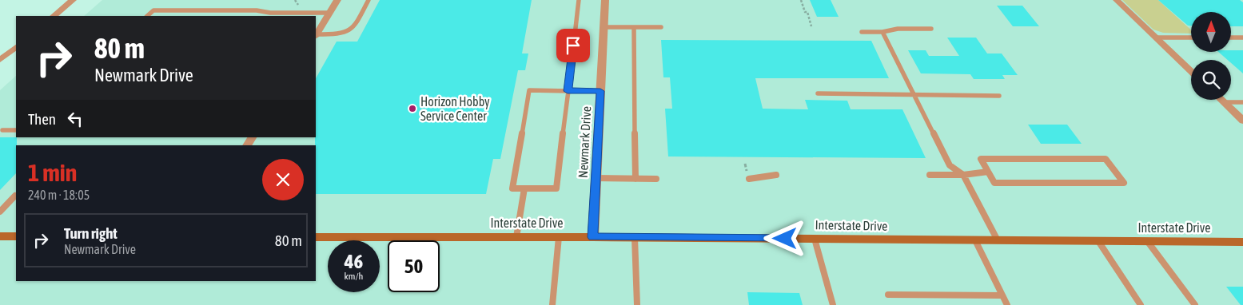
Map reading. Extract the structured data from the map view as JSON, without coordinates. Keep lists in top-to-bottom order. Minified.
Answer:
{"streets":{"main road":["Interstate Drive"],"street":["Newmark Drive"]},"crossings":[["Newmark Drive","Interstate Drive"]],"places":["Horizon Hobby Service Center"],"north":"top","page":{"turn":["80 m","Newmark Drive"],"then":"Then","heading":["1 min","240 m · 18:05"],"list":[{"name":"Turn right","note":"Newmark Drive","value":"80 m"}],"speed":"46 km/h","limit":"50"}}
